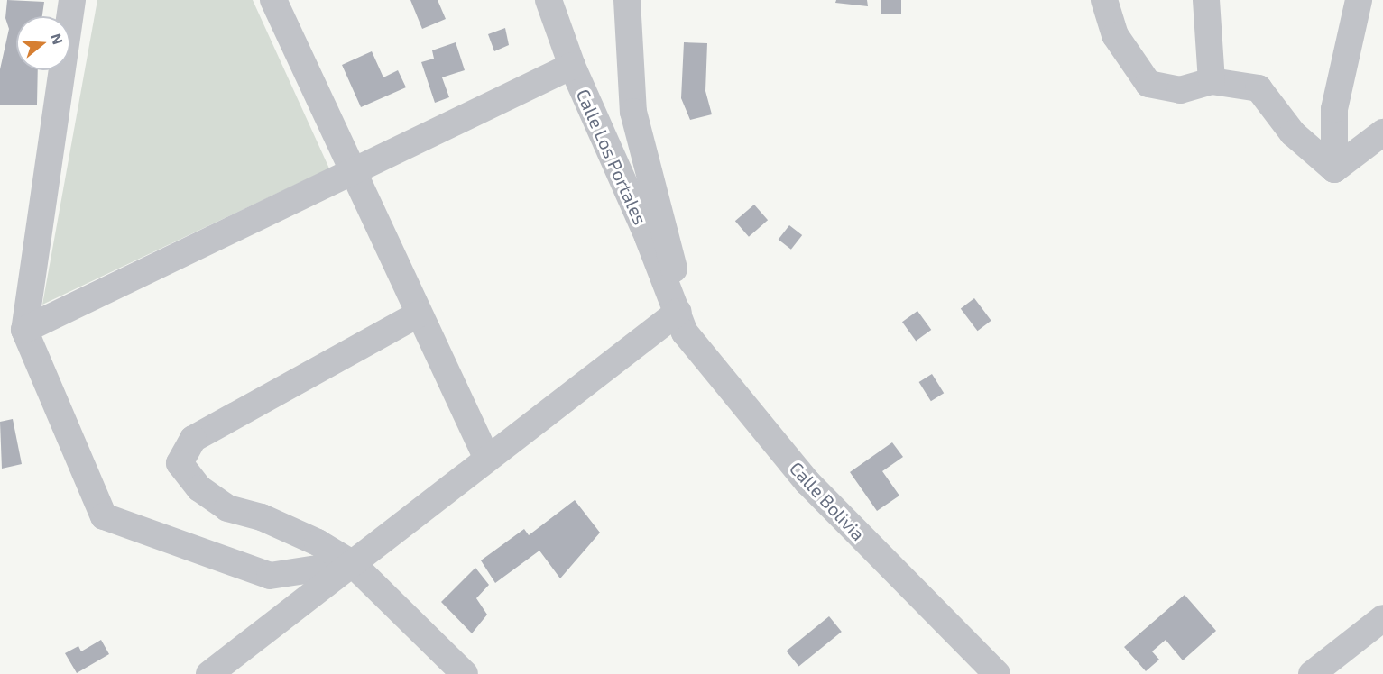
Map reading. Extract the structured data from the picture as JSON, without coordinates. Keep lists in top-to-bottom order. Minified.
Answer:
{"streets":{"street":["Calle Los Portales","Calle Bolivia"]},"crossings":[["Calle Los Portales","Calle Bolivia"]],"north":"right"}
